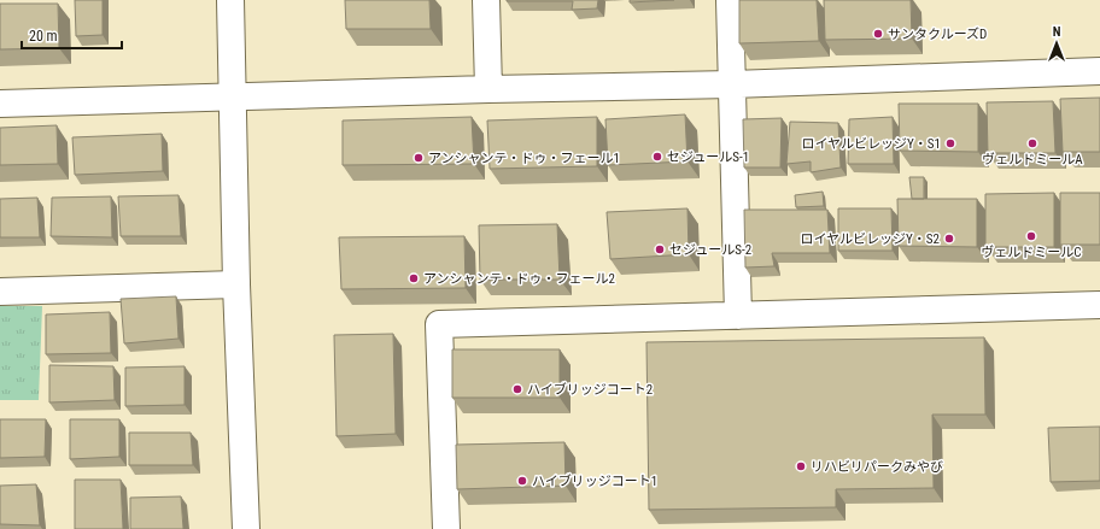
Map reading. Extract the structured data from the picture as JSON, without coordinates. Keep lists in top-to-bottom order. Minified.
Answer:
{"places":["サンタクルーズD","ロイヤルビレッジY・S1","ヴェルドミールA","セジュールS-1","アンシャンテ・ドゥ・フェール1","ヴェルドミールC","ロイヤルビレッジY・S2","セジュールS-2","アンシャンテ・ドゥ・フェール2","ハイブリッジコート2","リハビリパークみやび","ハイブリッジコート1"],"scale_bar":"20 m","north":"top"}
